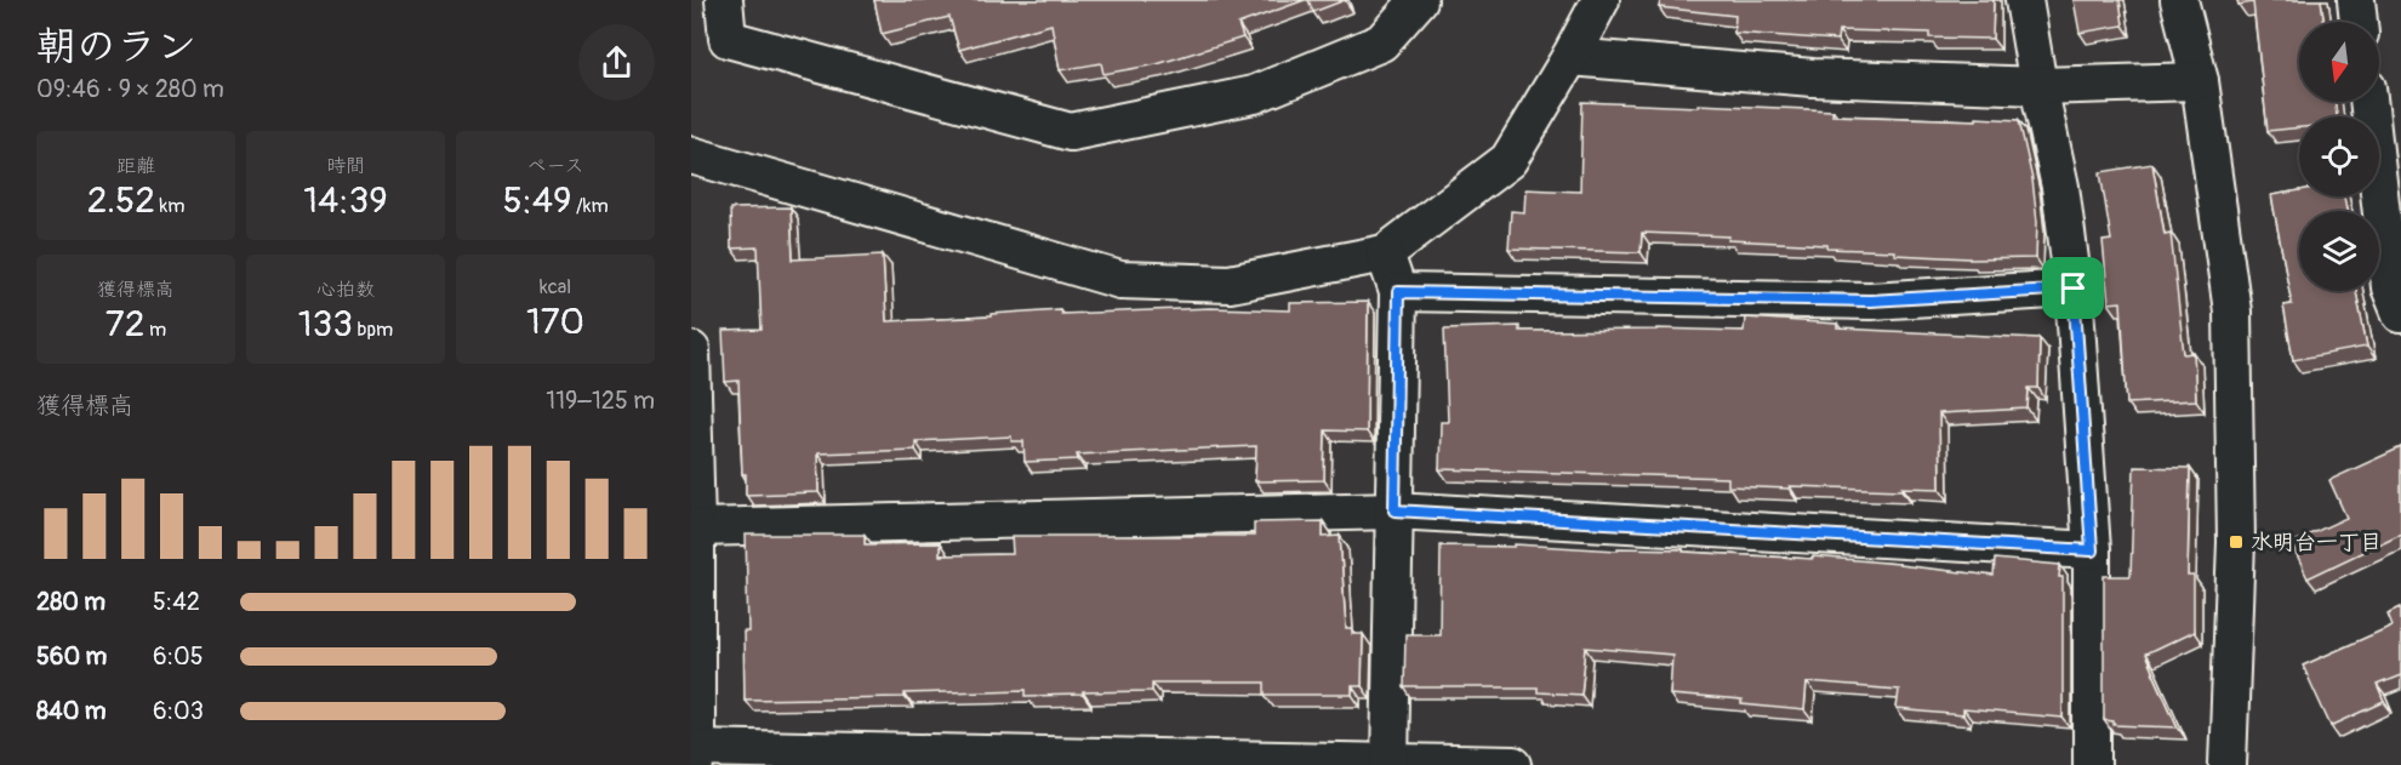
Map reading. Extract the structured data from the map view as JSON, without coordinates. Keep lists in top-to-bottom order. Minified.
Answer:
{"places":{"transit":["水明台一丁目"]},"north":"bottom","page":{"heading":["朝のラン","09:46 · 9 × 280 m"],"stats":[["距離","2.52 km"],["時間","14:39"],["ペース","5:49 /km"],["獲得標高","72 m"],["心拍数","133 bpm"],["kcal","170"]],"chart":["獲得標高","119–125 m"],"list":[{"name":"280 m","note":"5:42"},{"name":"560 m","note":"6:05"},{"name":"840 m","note":"6:03"}]}}
